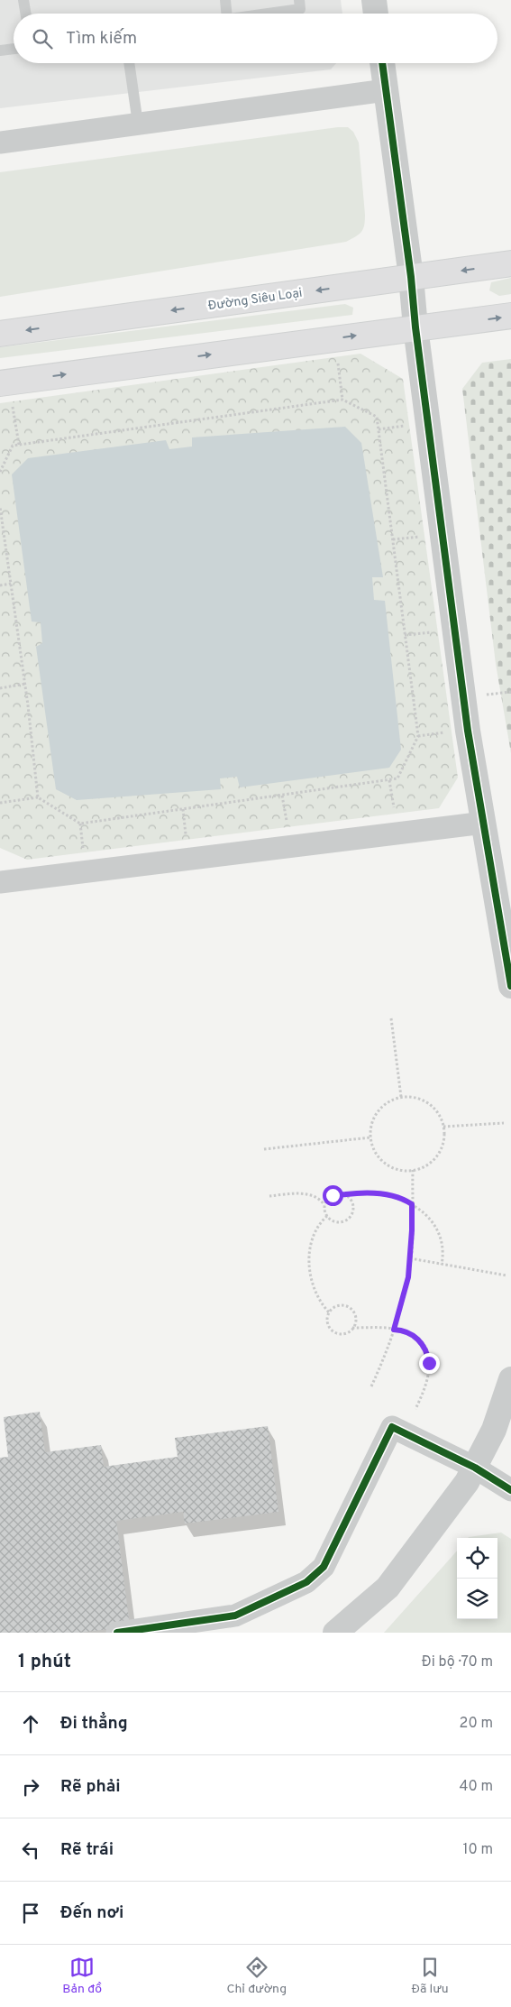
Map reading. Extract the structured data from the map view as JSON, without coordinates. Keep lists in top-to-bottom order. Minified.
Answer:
{"streets":{"main road":["Đường Siêu Loại"]},"page":{"search":"Tìm kiếm","heading":["1 phút","Đi bộ · 70 m"],"list":[["Đi thẳng","20 m"],["Rẽ phải","40 m"],["Rẽ trái","10 m"],"Đến nơi"],"nav":["Bản đồ","Chỉ đường","Đã lưu"]}}
